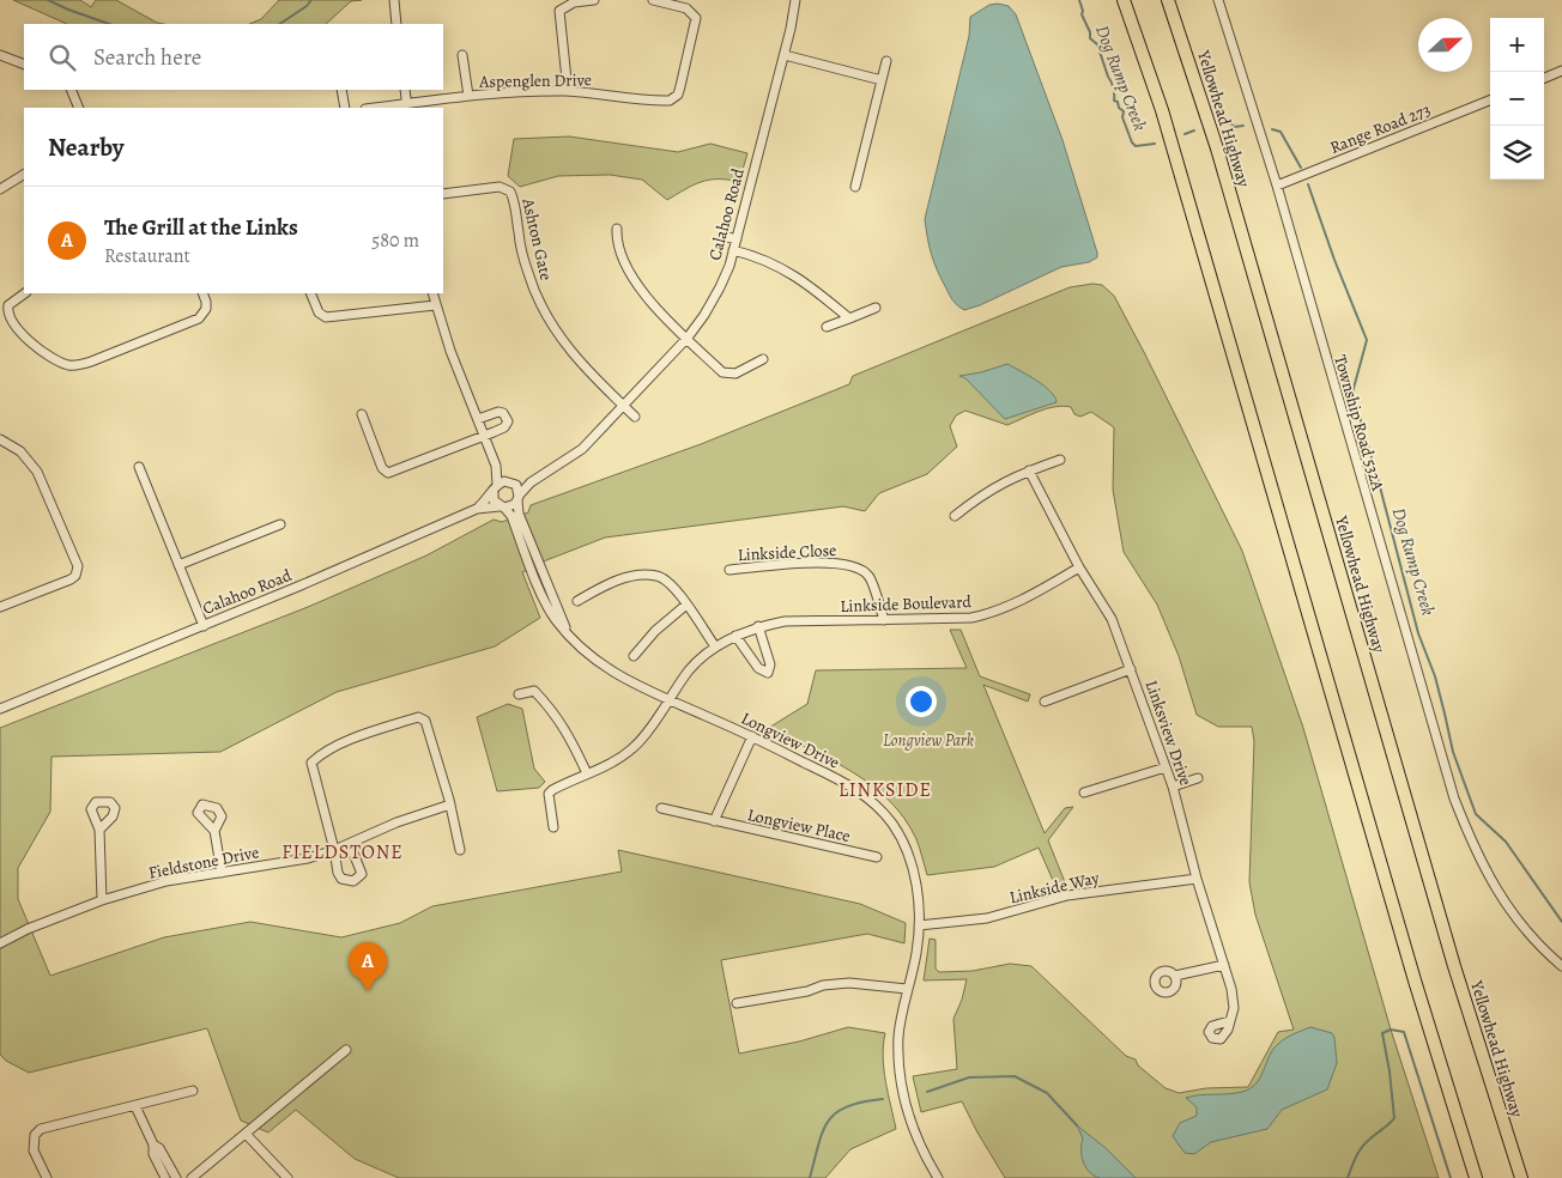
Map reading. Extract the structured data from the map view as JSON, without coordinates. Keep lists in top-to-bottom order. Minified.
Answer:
{"streets":{"highway":["Yellowhead Highway"],"street":["Aspenglen Drive","Range Road 273","Calahoo Road","Ashton Gate","Township Road 532A","Linkside Close","Linkside Boulevard","Linksview Drive","Longview Drive","Longview Place","Fieldstone Drive","Linkside Way"]},"crossings":[["Range Road 273","Township Road 532A"],["Calahoo Road","Ashton Gate"],["Calahoo Road","Longview Drive"],["Linkside Close","Linkside Boulevard"],["Linkside Boulevard","Linksview Drive"],["Linkside Boulevard","Longview Drive"],["Linksview Drive","Linkside Way"],["Longview Drive","Linkside Way"]],"districts":["LINKSIDE","FIELDSTONE"],"water":["Dog Rump Creek"],"parks":["Longview Park"],"north":"right","page":{"map_buttons":["+","−"],"search":"Search here","heading":"Nearby","list":[{"mark":"A","name":"The Grill at the Links","note":"Restaurant","value":"580 m"}],"pins":"A"}}
